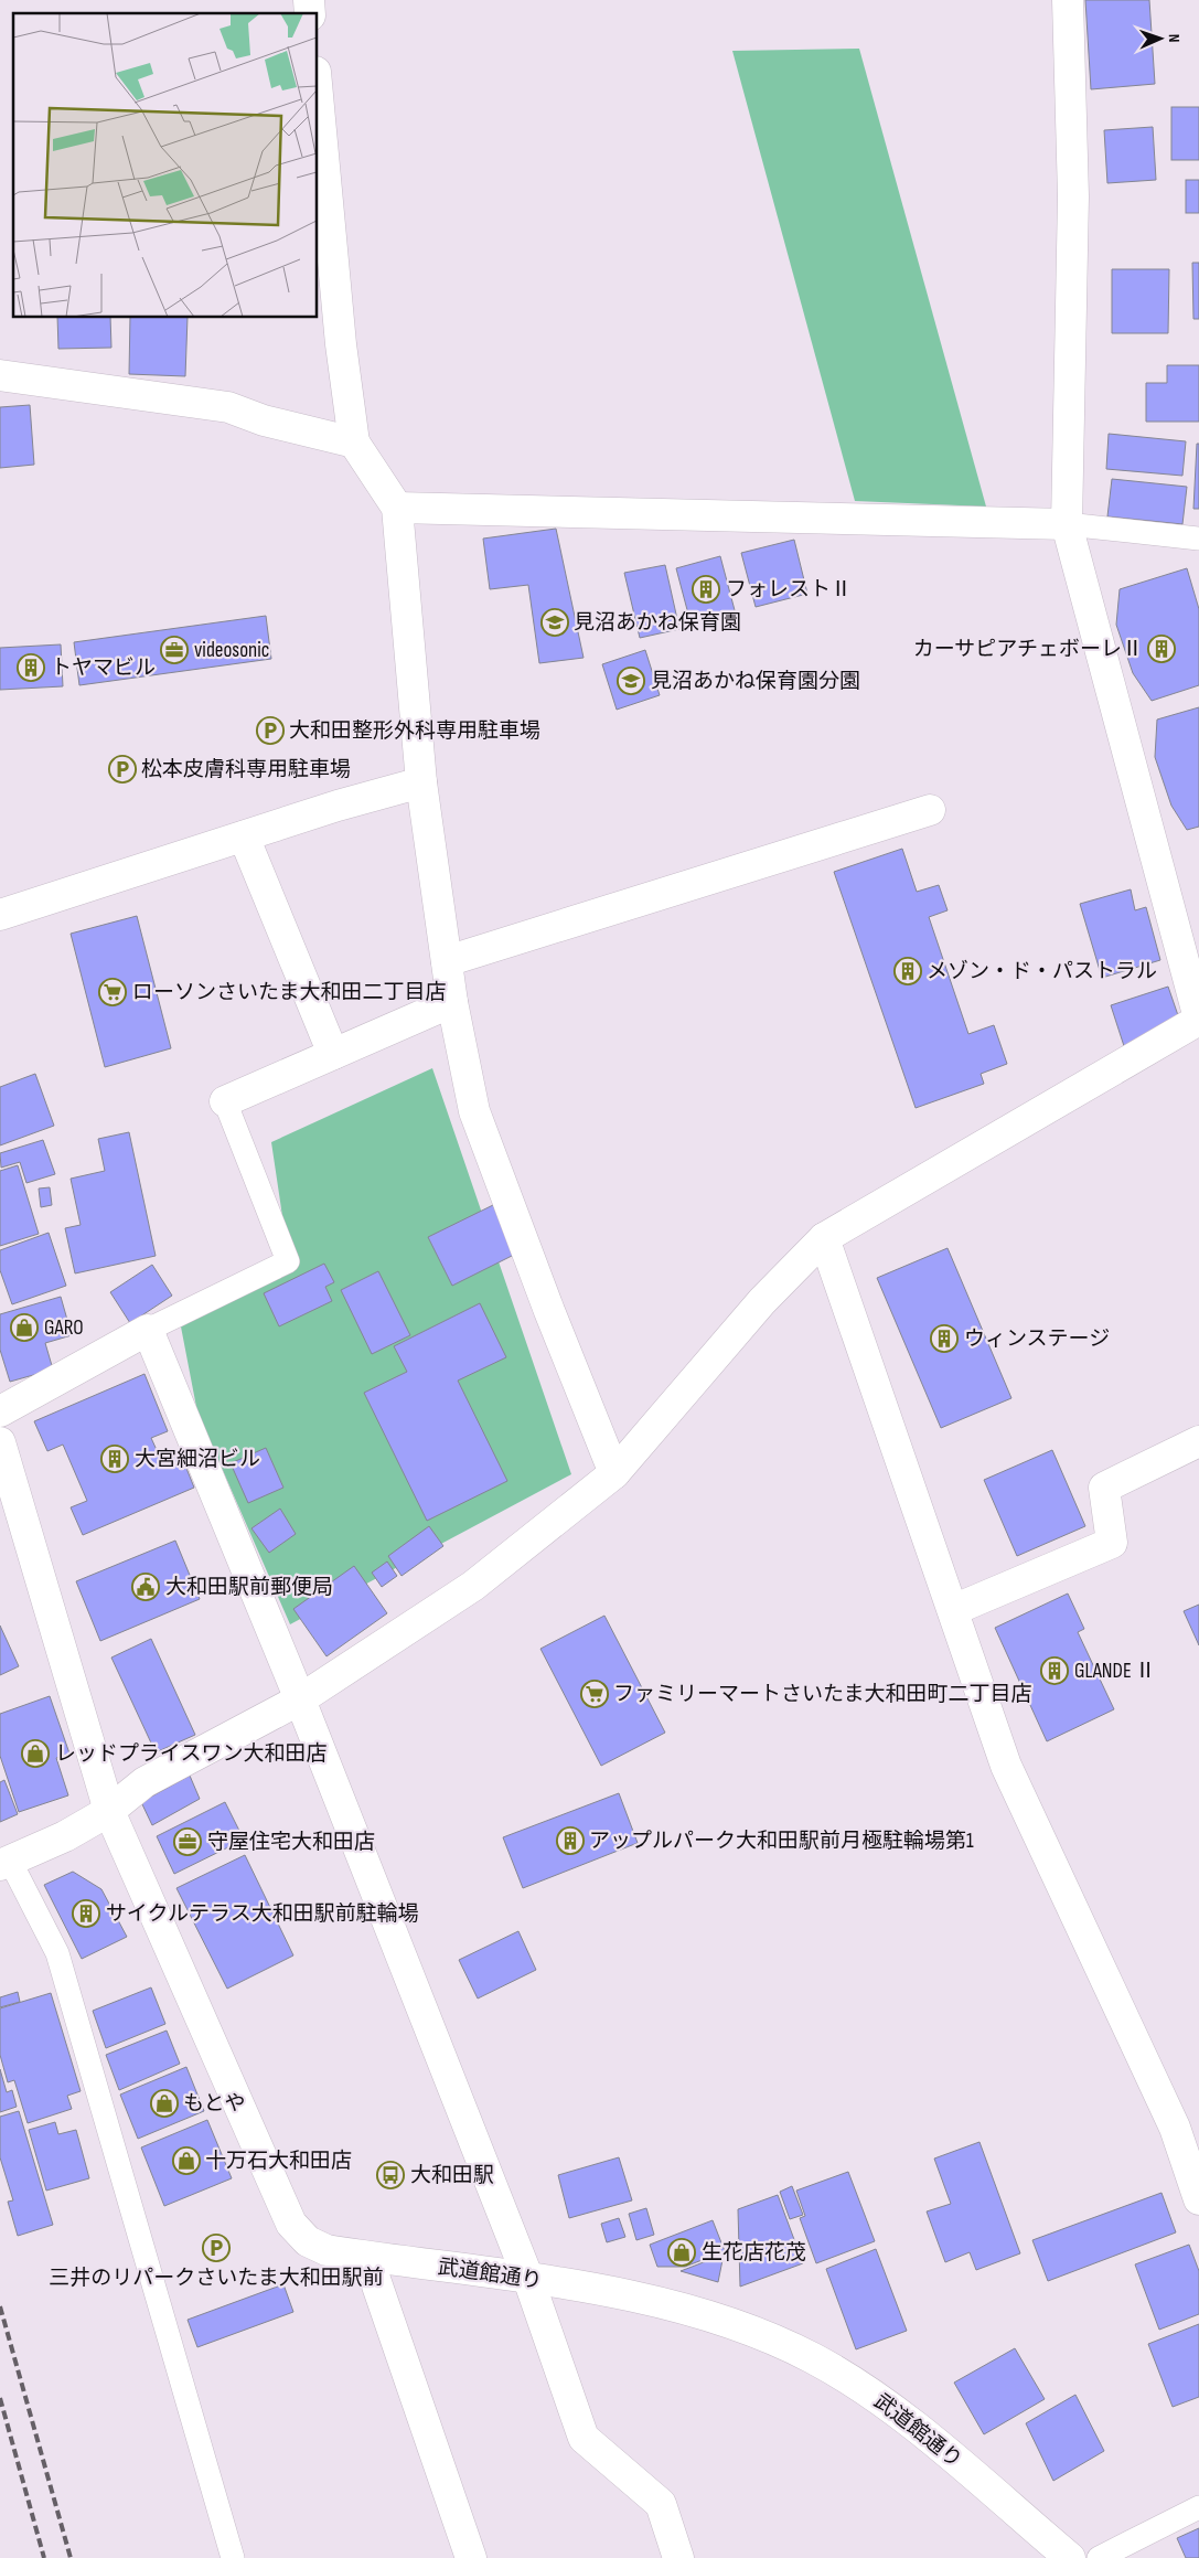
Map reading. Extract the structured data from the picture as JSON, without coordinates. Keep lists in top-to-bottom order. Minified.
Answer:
{"streets":{"street":["武道館通り"]},"places":{"building":["フォレストⅡ","カーサピアチェボーレⅡ","トヤマビル","メゾン・ド・パストラル","ウィンステージ","大宮細沼ビル","GLANDE Ⅱ","アップルパーク大和田駅前月極駐輪場第1","サイクルテラス大和田駅前駐輪場"],"school or university":["見沼あかね保育園","見沼あかね保育園分園"],"office":["videosonic","守屋住宅大和田店"],"parking":["大和田整形外科専用駐車場","松本皮膚科専用駐車場","三井のリパークさいたま大和田駅前"],"supermarket":["ローソンさいたま大和田二丁目店","ファミリーマートさいたま大和田町二丁目店"],"shop":["GARO","レッドプライスワン大和田店","もとや","十万石大和田店","生花店花茂"],"public building":["大和田駅前郵便局"],"bus stop":["大和田駅"]},"north":"right"}
